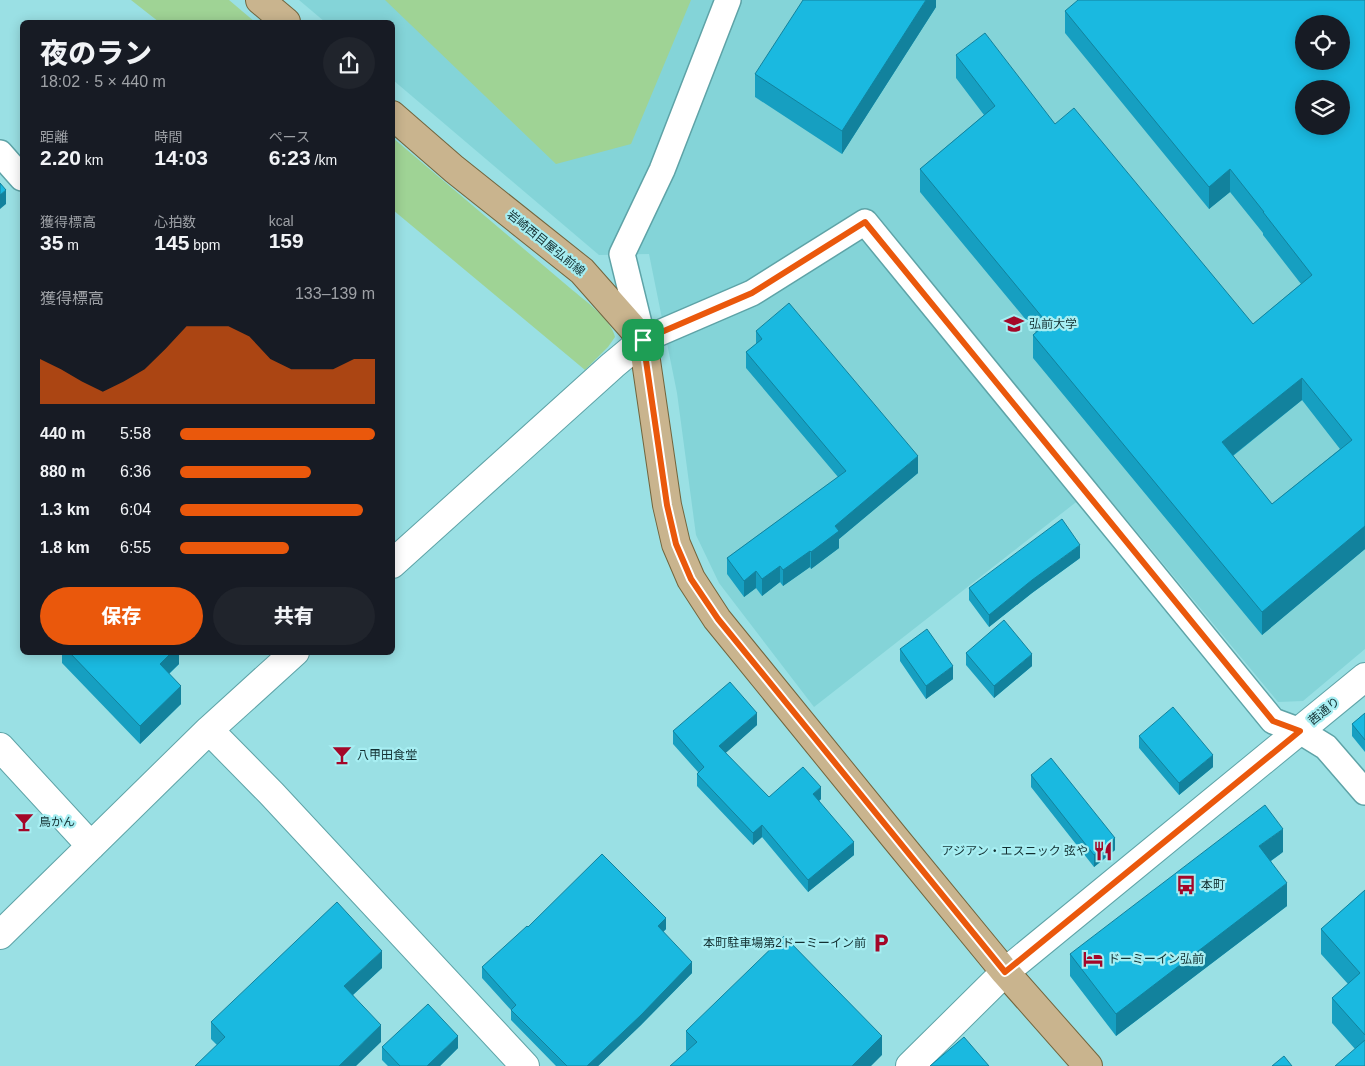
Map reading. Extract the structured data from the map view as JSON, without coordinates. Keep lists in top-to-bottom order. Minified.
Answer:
{"streets":{"main road":["岩崎西目屋弘前線"],"street":["茜通り"]},"places":{"school or university":["弘前大学"],"bar":["八甲田食堂","鳥かん"],"restaurant":["アジアン・エスニック 弦や"],"bus stop":["本町"],"parking":["本町駐車場第2ドーミーイン前"],"hotel":["ドーミーイン弘前"]},"page":{"heading":["夜のラン","18:02 · 5 × 440 m"],"stats":[["距離","2.20 km"],["時間","14:03"],["ペース","6:23 /km"],["獲得標高","35 m"],["心拍数","145 bpm"],["kcal","159"]],"chart":["獲得標高","133–139 m"],"list":[{"name":"440 m","note":"5:58"},{"name":"880 m","note":"6:36"},{"name":"1.3 km","note":"6:04"},{"name":"1.8 km","note":"6:55"}],"buttons":["保存","共有"]}}
